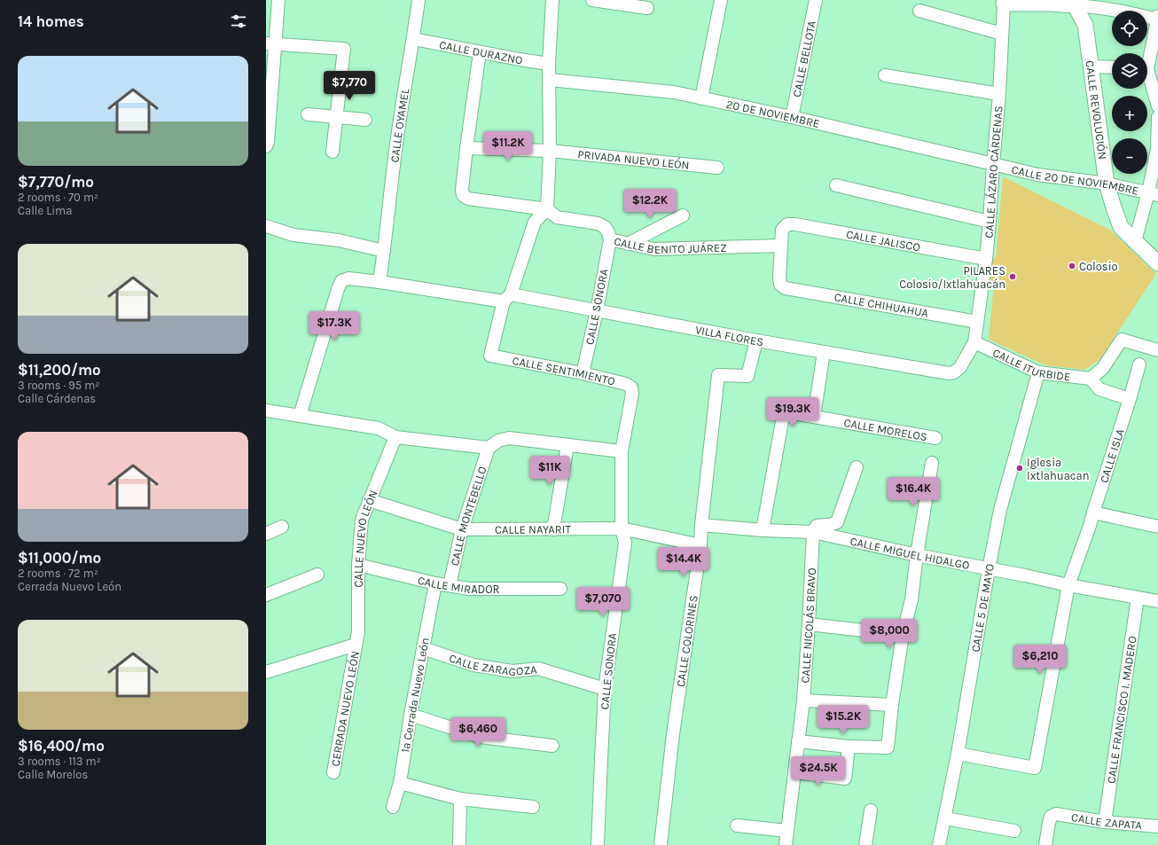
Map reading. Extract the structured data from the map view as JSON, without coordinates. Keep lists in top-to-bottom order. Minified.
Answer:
{"streets":{"street":["CALLE DURAZNO","CALLE BELLOTA","CALLE REVOLUCIÓN","20 DE NOVIEMBRE","CALLE OYAMEL","PRIVADA NUEVO LEÓN","CALLE LÁZARO CÁRDENAS","CALLE 20 DE NOVIEMBRE","CALLE JALISCO","CALLE BENITO JUÁREZ","CALLE CHIHUAHUA","CALLE SONORA","VILLA FLORES","CALLE ITURBIDE","CALLE SENTIMIENTO","CALLE MORELOS","CALLE ISLA","CALLE MONTEBELLO","CALLE NAYARIT","CALLE NUEVO LEÓN","CALLE MIGUEL HIDALGO","CALLE MIRADOR","CALLE 5 DE MAYO","CALLE NICOLÁS BRAVO","CALLE COLORINES","CALLE ZARAGOZA","1ª Cerrada Nuevo León","CERRADA NUEVO LEÓN","CALLE FRANCISCO I. MADERO","CALLE ZAPATA"]},"crossings":[["CALLE DURAZNO","CALLE OYAMEL"],["CALLE BELLOTA","20 DE NOVIEMBRE"],["CALLE REVOLUCIÓN","CALLE 20 DE NOVIEMBRE"],["20 DE NOVIEMBRE","CALLE LÁZARO CÁRDENAS"],["20 DE NOVIEMBRE","CALLE 20 DE NOVIEMBRE"],["CALLE OYAMEL","VILLA FLORES"],["PRIVADA NUEVO LEÓN","CALLE BENITO JUÁREZ"],["CALLE LÁZARO CÁRDENAS","CALLE 20 DE NOVIEMBRE"],["CALLE LÁZARO CÁRDENAS","CALLE JALISCO"],["CALLE LÁZARO CÁRDENAS","CALLE CHIHUAHUA"],["CALLE LÁZARO CÁRDENAS","VILLA FLORES"],["CALLE LÁZARO CÁRDENAS","CALLE ITURBIDE"],["CALLE JALISCO","CALLE BENITO JUÁREZ"],["CALLE JALISCO","CALLE CHIHUAHUA"],["CALLE BENITO JUÁREZ","CALLE CHIHUAHUA"],["CALLE BENITO JUÁREZ","CALLE SONORA"],["CALLE SONORA","VILLA FLORES"],["CALLE SONORA","CALLE SENTIMIENTO"],["CALLE SONORA","CALLE NAYARIT"],["CALLE SONORA","CALLE ZARAGOZA"],["VILLA FLORES","CALLE ITURBIDE"],["VILLA FLORES","CALLE SENTIMIENTO"],["VILLA FLORES","CALLE COLORINES"],["CALLE ITURBIDE","CALLE 5 DE MAYO"],["CALLE MORELOS","CALLE MIGUEL HIDALGO"],["CALLE MONTEBELLO","CALLE NAYARIT"],["CALLE MONTEBELLO","CALLE MIRADOR"],["CALLE NAYARIT","CALLE NUEVO LEÓN"],["CALLE NAYARIT","CALLE COLORINES"],["CALLE NUEVO LEÓN","CALLE MIRADOR"],["CALLE NUEVO LEÓN","CERRADA NUEVO LEÓN"],["CALLE MIGUEL HIDALGO","CALLE 5 DE MAYO"],["CALLE MIGUEL HIDALGO","CALLE NICOLÁS BRAVO"],["CALLE MIGUEL HIDALGO","CALLE COLORINES"],["CALLE MIGUEL HIDALGO","CALLE FRANCISCO I. MADERO"],["CALLE MIRADOR","1ª Cerrada Nuevo León"],["CALLE ZARAGOZA","1ª Cerrada Nuevo León"],["CALLE FRANCISCO I. MADERO","CALLE ZAPATA"]],"places":["Colosio","PILARES Colosio/Ixtlahuacán","Iglesia Ixtlahuacan"],"page":{"heading":"14 homes","map_buttons":["+","−"],"list":[{"name":"$7,770/mo","note":"2 rooms · 70 m² · Calle Lima"},{"name":"$11,200/mo","note":"3 rooms · 95 m² · Calle Cárdenas"},{"name":"$11,000/mo","note":"2 rooms · 72 m² · Cerrada Nuevo León"},{"name":"$16,400/mo","note":"3 rooms · 113 m² · Calle Morelos"}],"price":["$7,770","$11.2K","$12.2K","$17.3K","$19.3K","$11K","$16.4K","$14.4K","$7,070","$8,000","$6,210","$15.2K","$6,460","$24.5K"]}}
